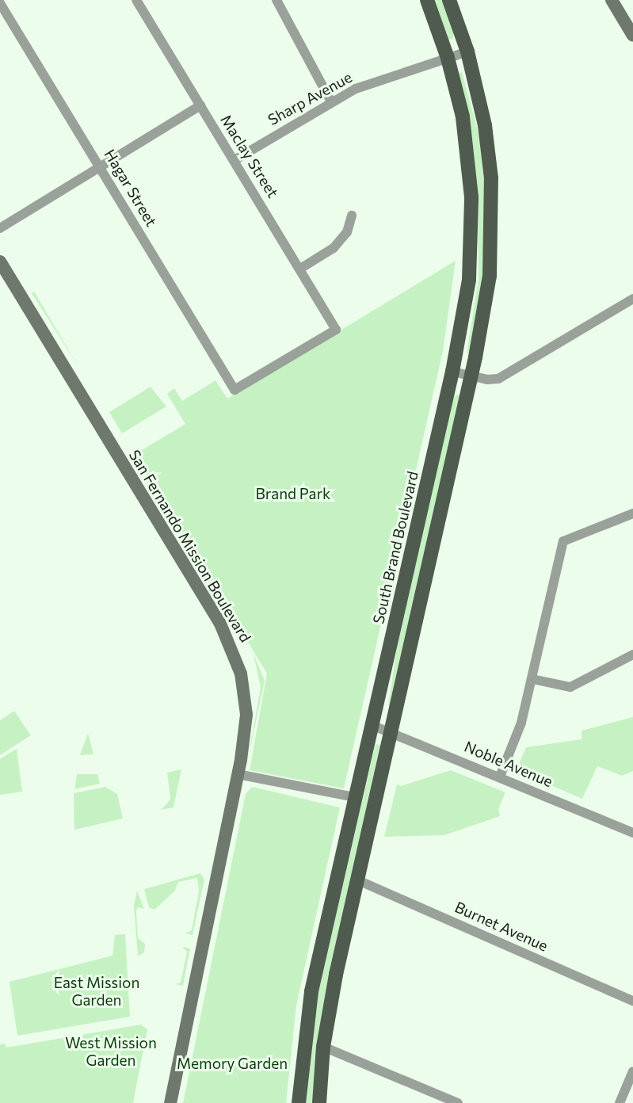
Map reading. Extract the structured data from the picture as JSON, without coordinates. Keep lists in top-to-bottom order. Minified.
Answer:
{"streets":{"main road":["San Fernando Mission Boulevard","South Brand Boulevard"],"street":["Sharp Avenue","Maclay Street","Hagar Street","Noble Avenue","Burnet Avenue"]},"crossings":[["Sharp Avenue","Maclay Street"],["Sharp Avenue","South Brand Boulevard"],["Maclay Street","Hagar Street"],["South Brand Boulevard","Noble Avenue"]],"parks":["Brand Park","East Mission Garden","West Mission Garden","Memory Garden"]}
